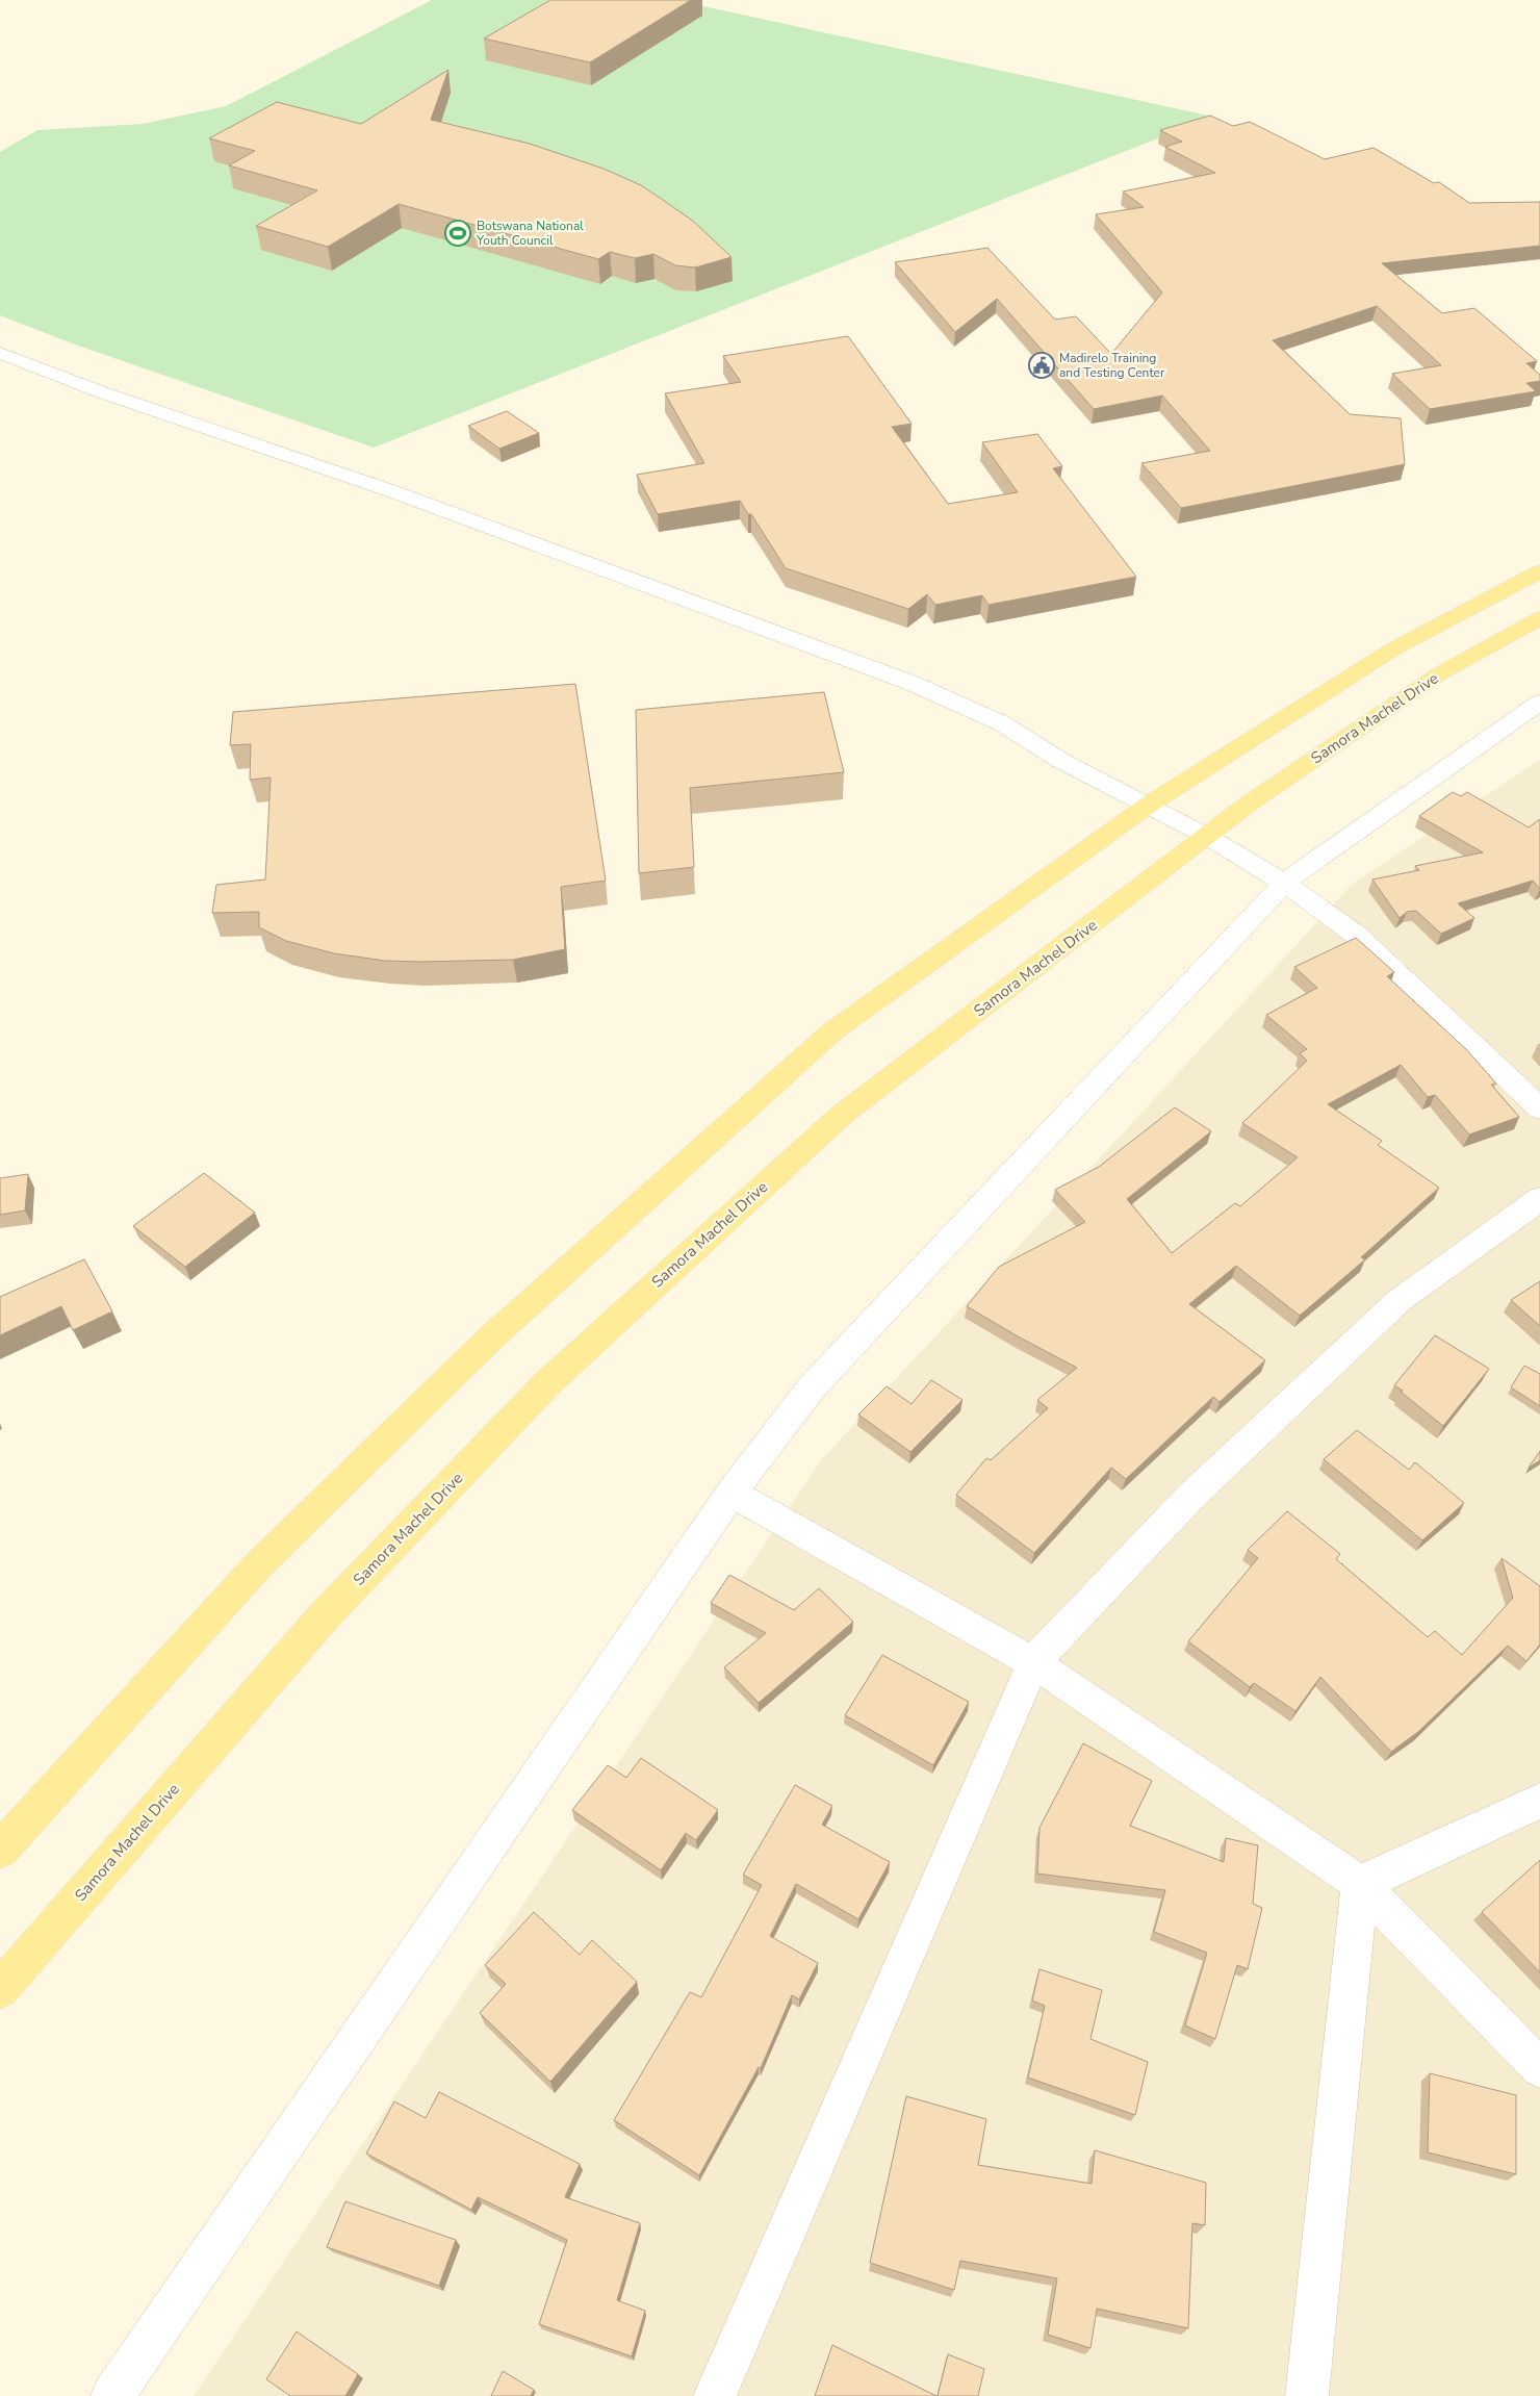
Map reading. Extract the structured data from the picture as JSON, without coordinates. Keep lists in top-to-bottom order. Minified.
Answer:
{"streets":{"main road":["Samora Machel Drive"]},"places":{"sports":["Botswana National Youth Council"],"public building":["Madirelo Training and Testing Center"]}}
